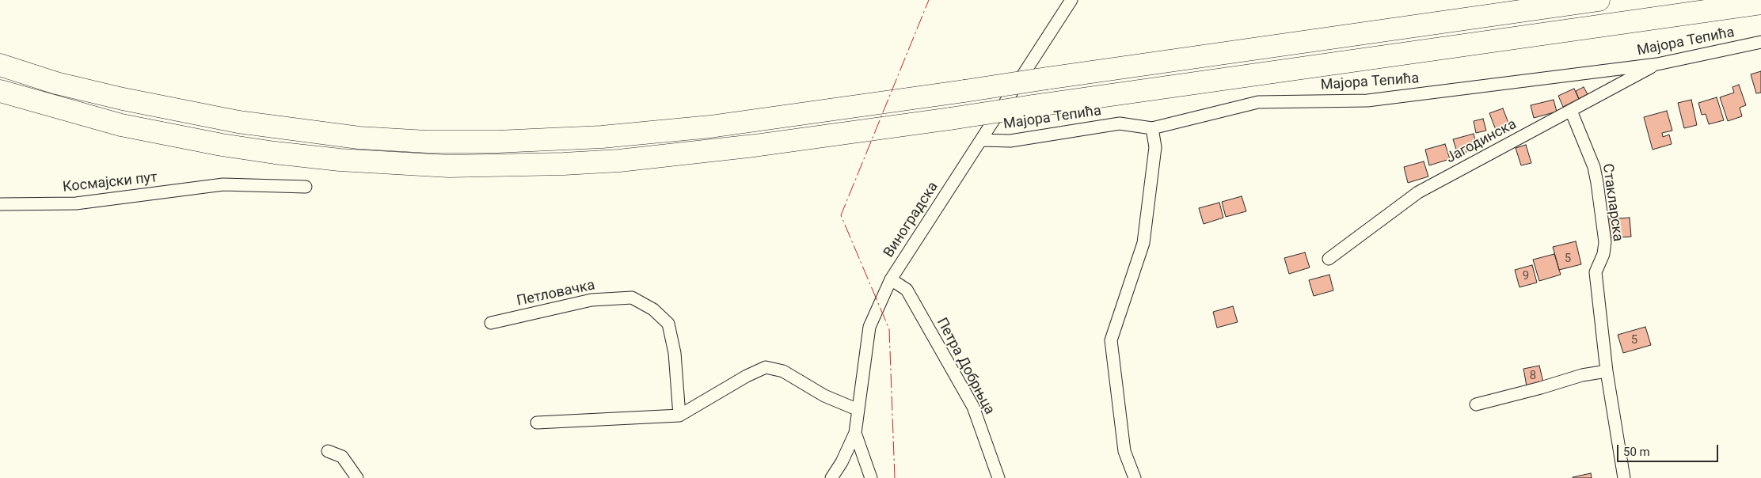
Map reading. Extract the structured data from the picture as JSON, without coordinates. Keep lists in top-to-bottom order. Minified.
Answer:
{"streets":{"street":["Мајора Тепића","Јагодинска","Космајски пут","Стакларска","Виноградска","Петловачка","Петра Добрњца"]},"crossings":[["Мајора Тепића","Јагодинска"],["Мајора Тепића","Виноградска"],["Јагодинска","Стакларска"],["Виноградска","Петра Добрњца"]],"house_numbers":["5","9","5","8"],"scale_bar":"50 m"}
